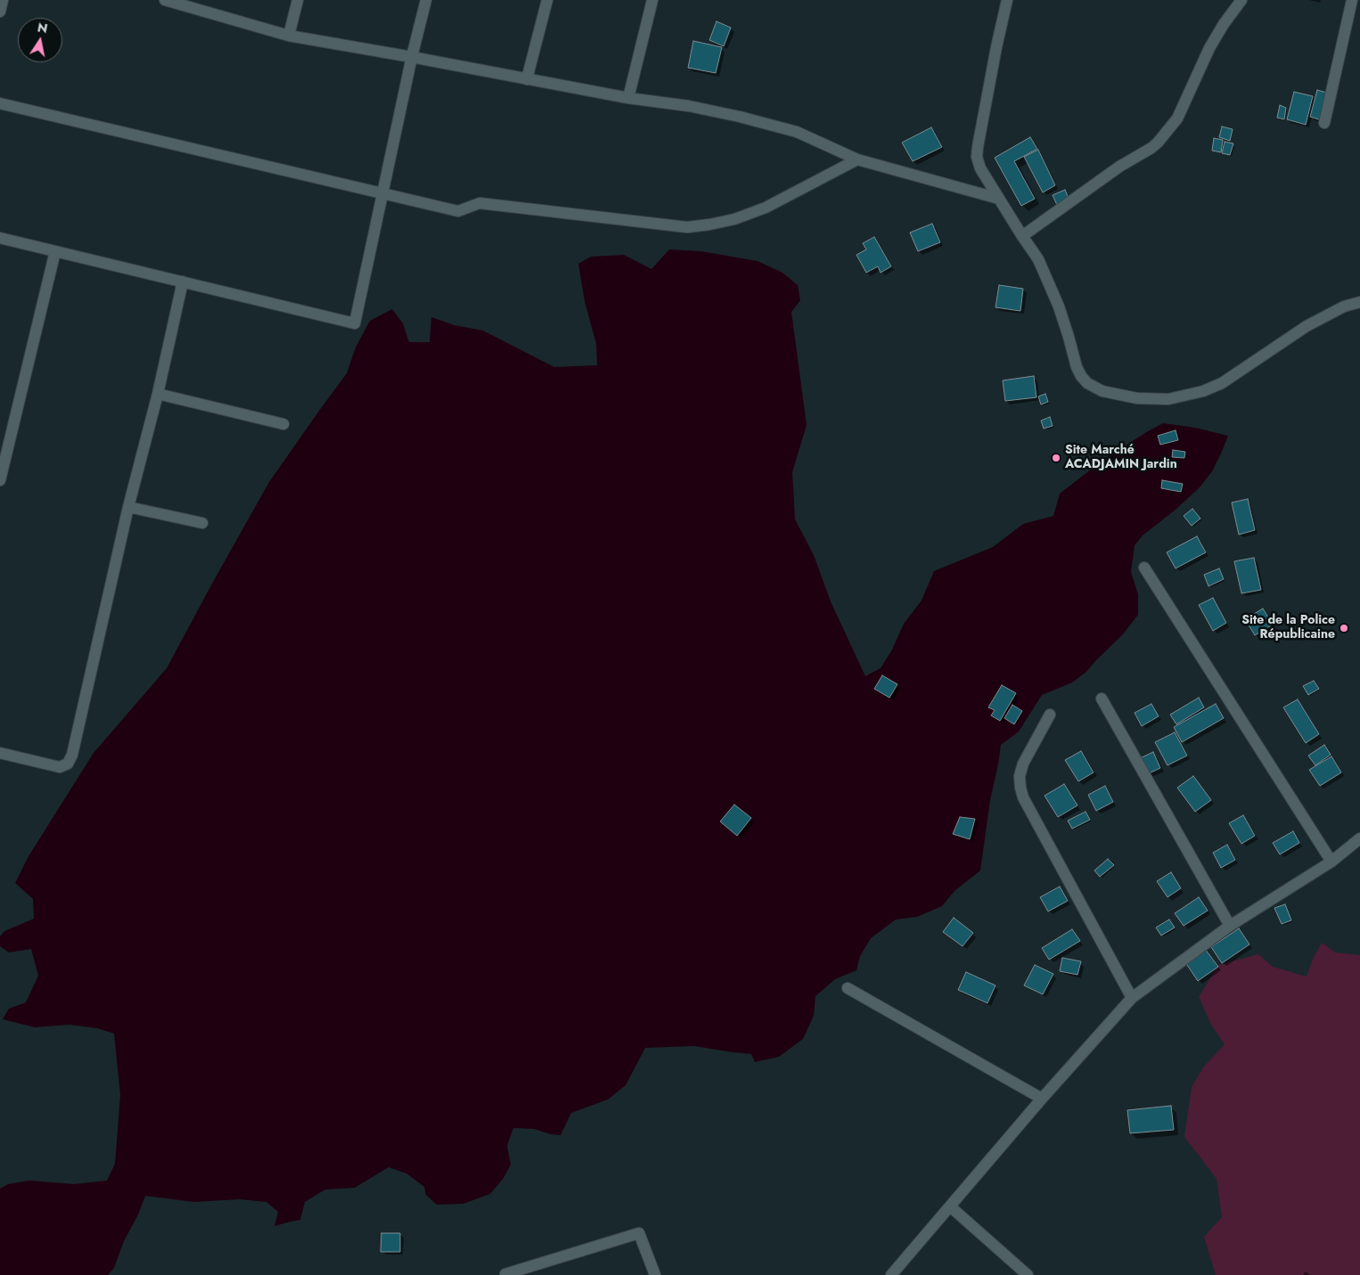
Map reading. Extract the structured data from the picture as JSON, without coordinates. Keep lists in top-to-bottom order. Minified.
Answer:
{"places":["Site Marché ACADJAMIN Jardin","Site de la Police Républicaine"],"north":"top"}
